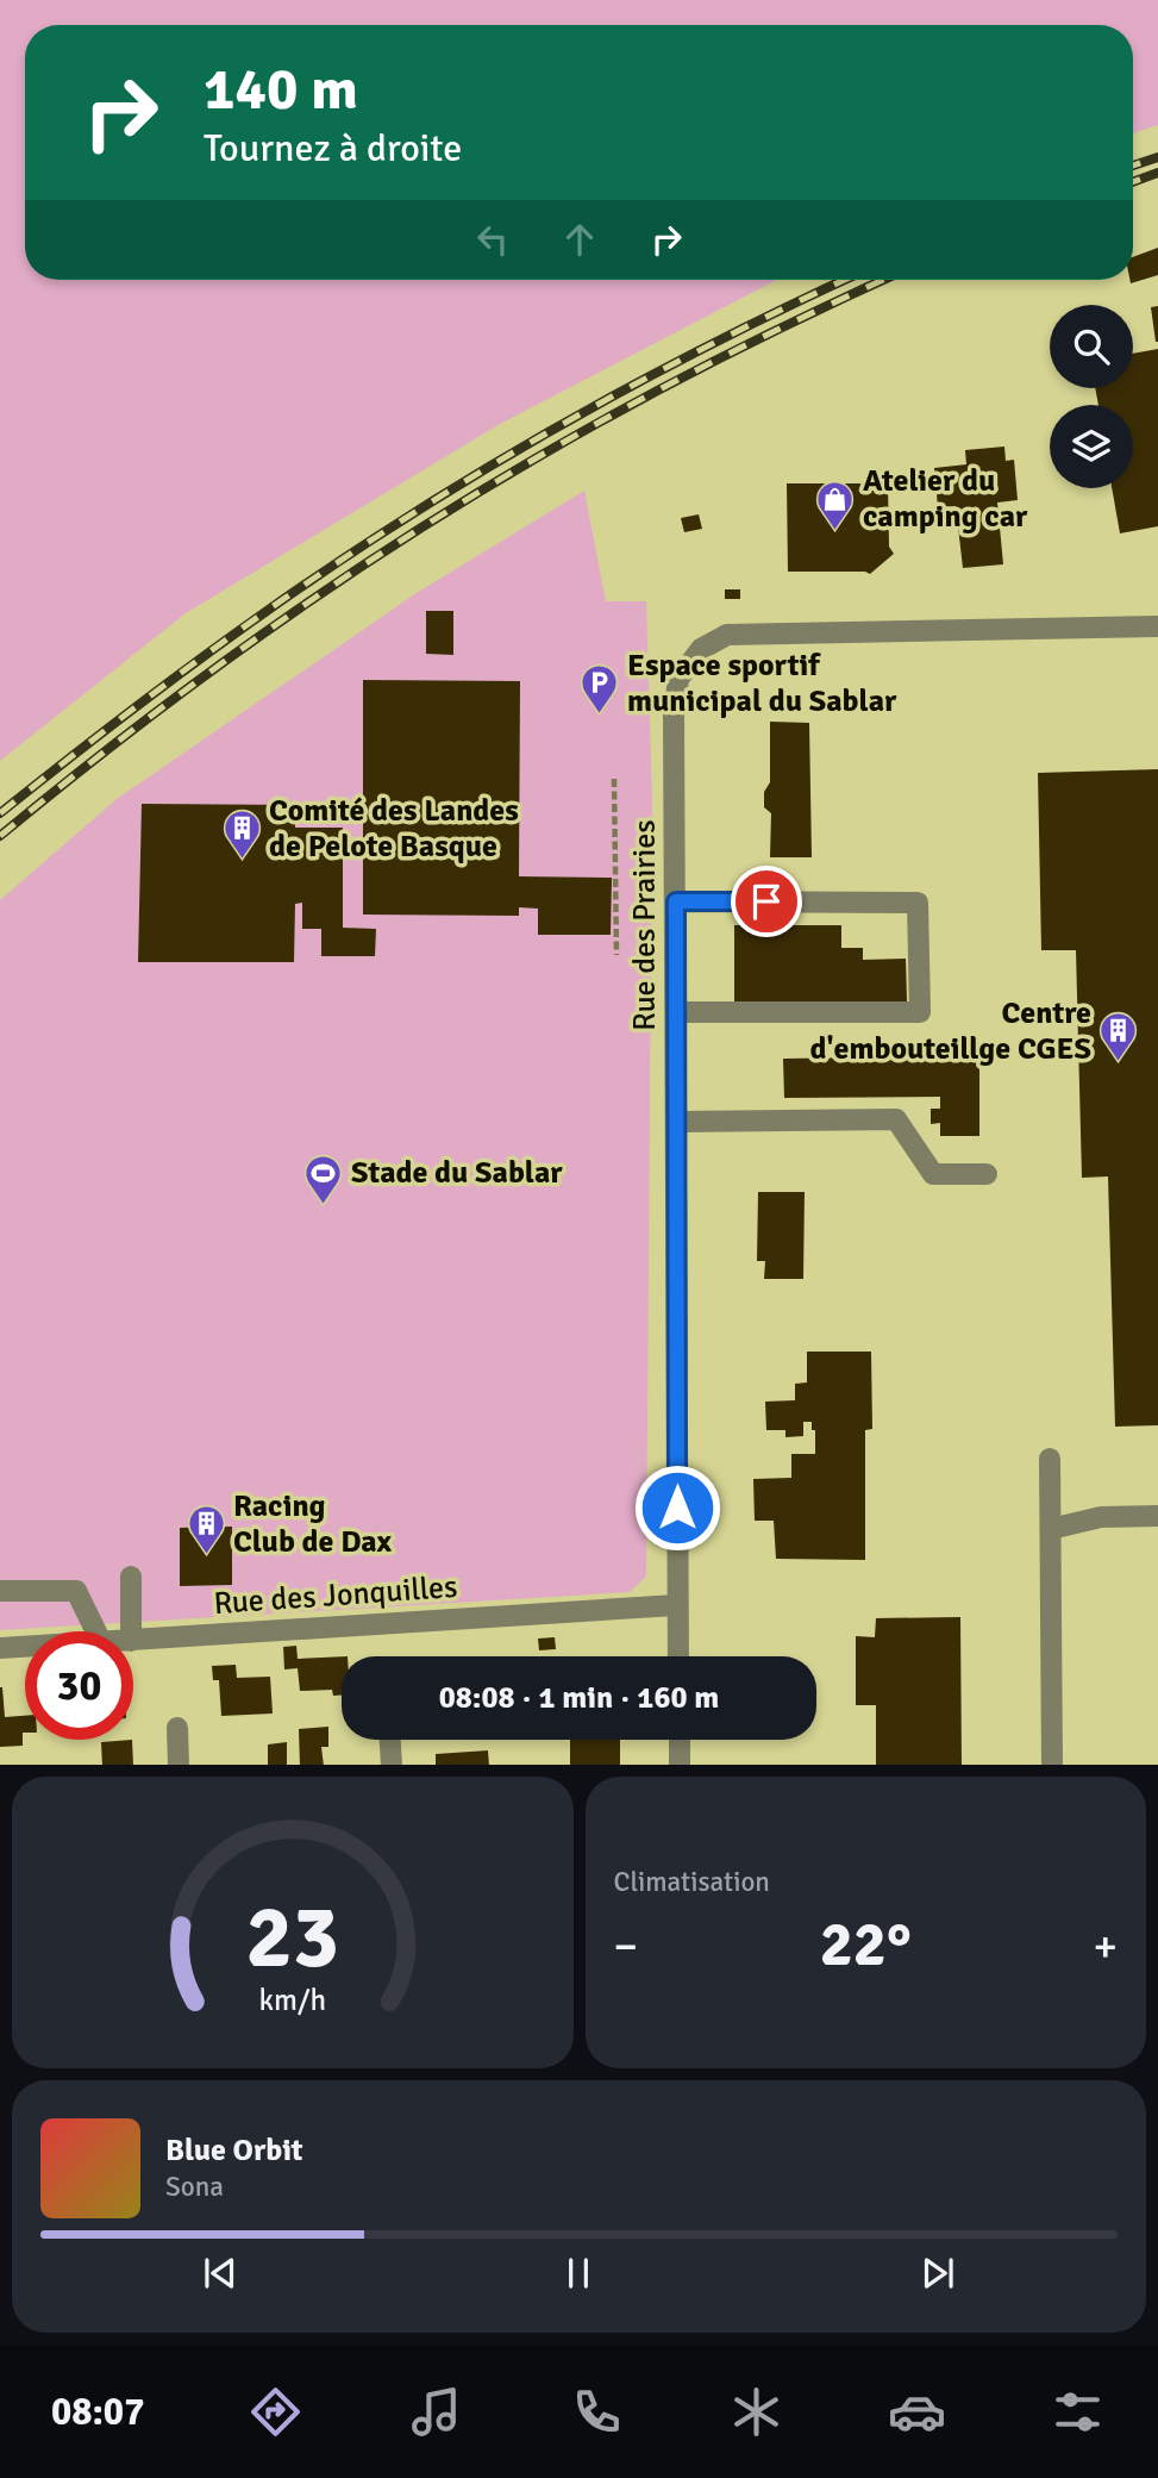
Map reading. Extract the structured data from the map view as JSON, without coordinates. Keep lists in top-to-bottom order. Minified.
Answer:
{"streets":{"street":["Rue des Prairies","Rue des Jonquilles"]},"crossings":[["Rue des Prairies","Rue des Jonquilles"]],"places":{"shop":["Atelier du camping car"],"parking":["Espace sportif municipal du Sablar"],"building":["Comité des Landes de Pelote Basque","Centre d'embouteillge CGES","Racing Club de Dax"],"sports":["Stade du Sablar"]},"page":{"turn":["140 m","Tournez à droite"],"limit":"30","trip":"08:08 · 1 min · 160 m","tile":"Climatisation","heat":["−","22°","+"],"song":["Blue Orbit","Sona"],"tabs":"08:07","gauge":["23","km/h"]}}
